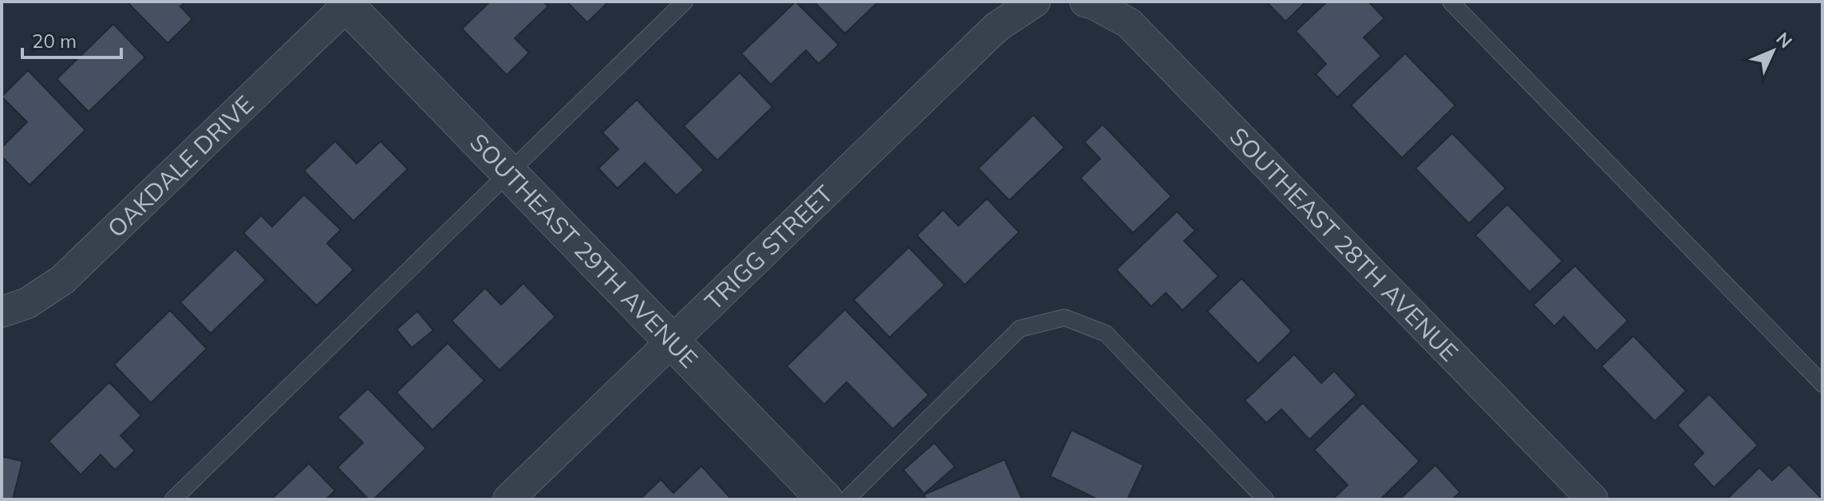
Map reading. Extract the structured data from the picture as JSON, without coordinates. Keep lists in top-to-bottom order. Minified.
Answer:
{"streets":{"street":["OAKDALE DRIVE","SOUTHEAST 28TH AVENUE","TRIGG STREET","SOUTHEAST 29TH AVENUE"]},"crossings":[["OAKDALE DRIVE","SOUTHEAST 29TH AVENUE"],["TRIGG STREET","SOUTHEAST 29TH AVENUE"]],"scale_bar":"20 m","north":"top right"}
